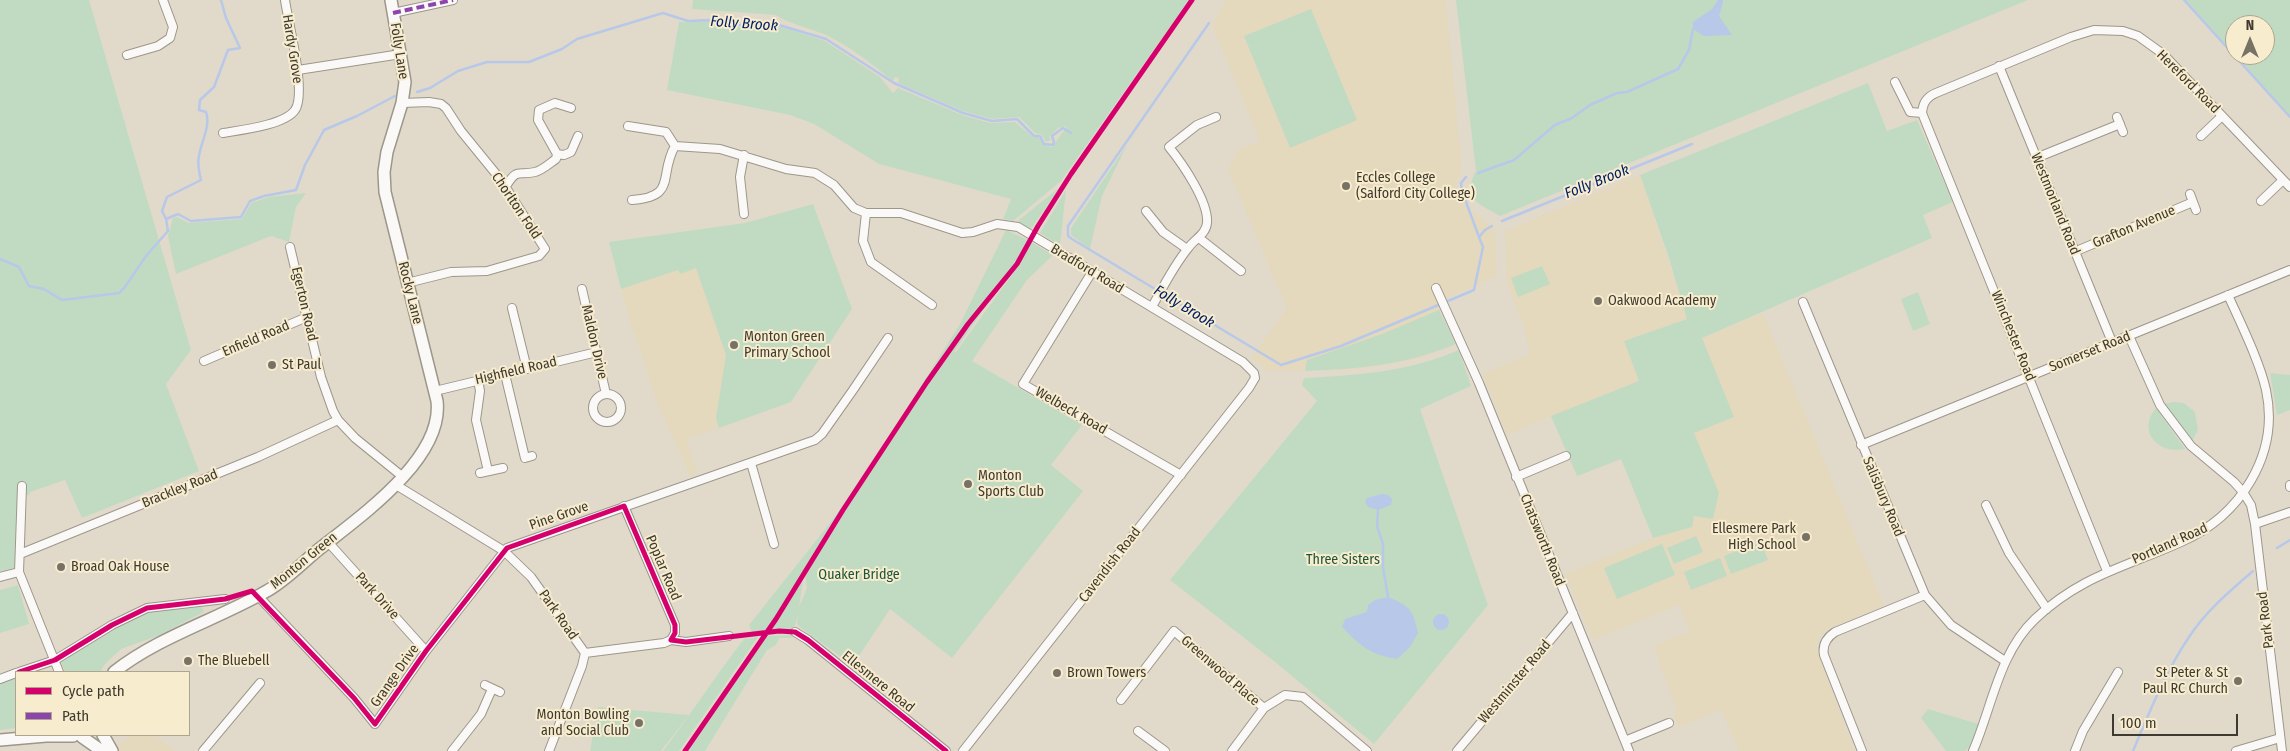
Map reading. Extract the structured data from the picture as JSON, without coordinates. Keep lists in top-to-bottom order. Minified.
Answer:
{"streets":{"main road":["Folly Lane","Rocky Lane","Monton Green"],"street":["Hardy Grove","Hereford Road","Westmorland Road","Chorlton Fold","Grafton Avenue","Bradford Road","Egerton Road","Winchester Road","Enfield Road","Maldon Drive","Somerset Road","Highfield Road","Welbeck Road","Brackley Road","Salisbury Road","Pine Grove","Chatsworth Road","Portland Road","Cavendish Road","Poplar Road","Park Drive","Park Road","Greenwood Place","Grange Drive","Ellesmere Road","Westminster Road"]},"crossings":[["Folly Lane","Chorlton Fold"],["Folly Lane","Rocky Lane"],["Hereford Road","Westmorland Road"],["Hereford Road","Winchester Road"],["Westmorland Road","Grafton Avenue"],["Westmorland Road","Somerset Road"],["Chorlton Fold","Rocky Lane"],["Bradford Road","Welbeck Road"],["Bradford Road","Cavendish Road"],["Rocky Lane","Egerton Road"],["Rocky Lane","Highfield Road"],["Rocky Lane","Monton Green"],["Rocky Lane","Park Road"],["Egerton Road","Enfield Road"],["Egerton Road","Brackley Road"],["Egerton Road","Monton Green"],["Egerton Road","Park Road"],["Winchester Road","Somerset Road"],["Winchester Road","Portland Road"],["Maldon Drive","Highfield Road"],["Somerset Road","Salisbury Road"],["Somerset Road","Portland Road"],["Welbeck Road","Cavendish Road"],["Salisbury Road","Portland Road"],["Pine Grove","Poplar Road"],["Pine Grove","Park Road"],["Pine Grove","Grange Drive"],["Chatsworth Road","Westminster Road"],["Portland Road","Park Road"],["Monton Green","Park Drive"],["Monton Green","Park Road"],["Monton Green","Grange Drive"],["Poplar Road","Park Road"],["Park Drive","Grange Drive"],["Park Road","Grange Drive"]],"water":["Folly Brook"],"parks":["Three Sisters","Quaker Bridge"],"places":["Eccles College (Salford City College)","Oakwood Academy","Monton Green Primary School","St Paul","Monton Sports Club","Ellesmere Park High School","Broad Oak House","The Bluebell","Brown Towers","St Peter & St Paul RC Church","Monton Bowling and Social Club"],"legend":["Cycle path","Path"],"scale_bar":"100 m","north":"top"}
